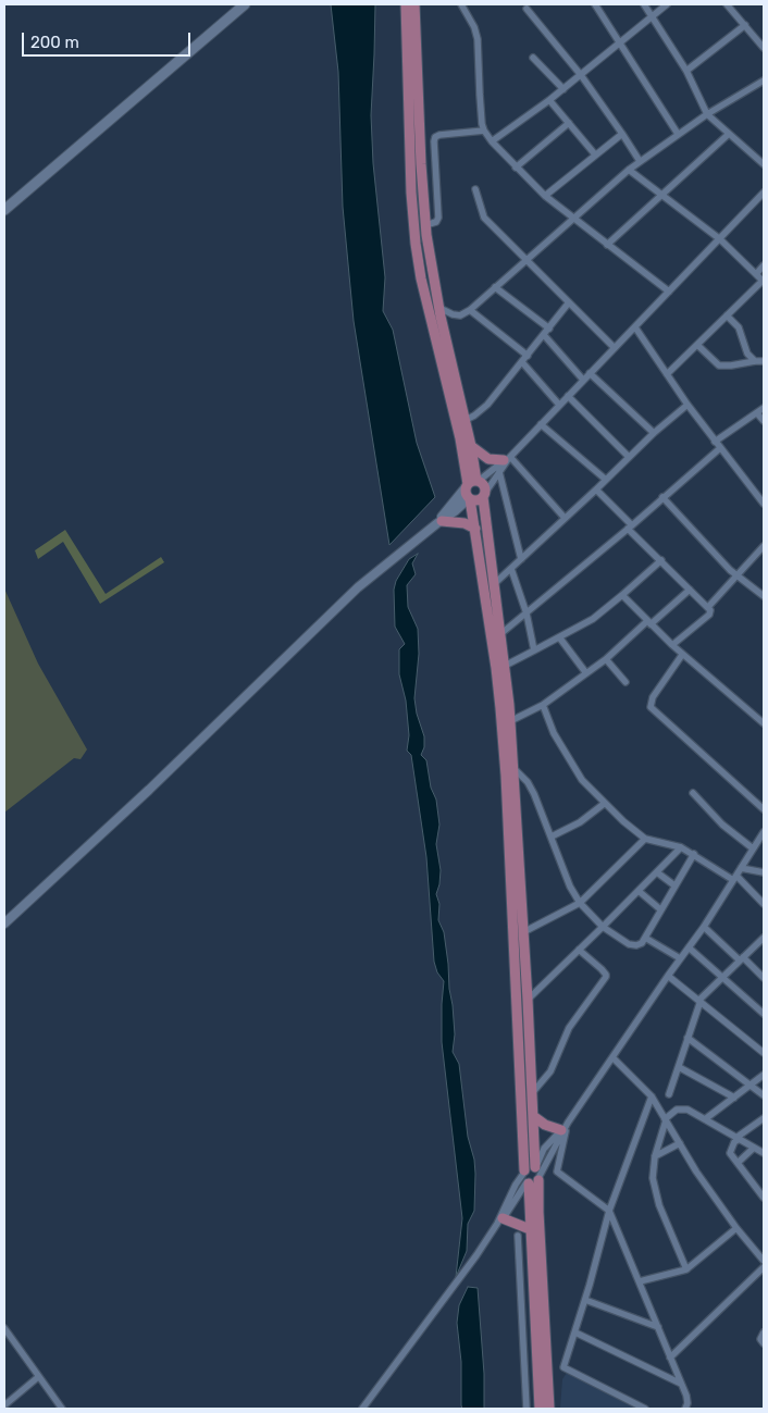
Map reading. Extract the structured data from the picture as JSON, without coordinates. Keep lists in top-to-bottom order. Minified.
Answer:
{"scale_bar":"200 m"}
